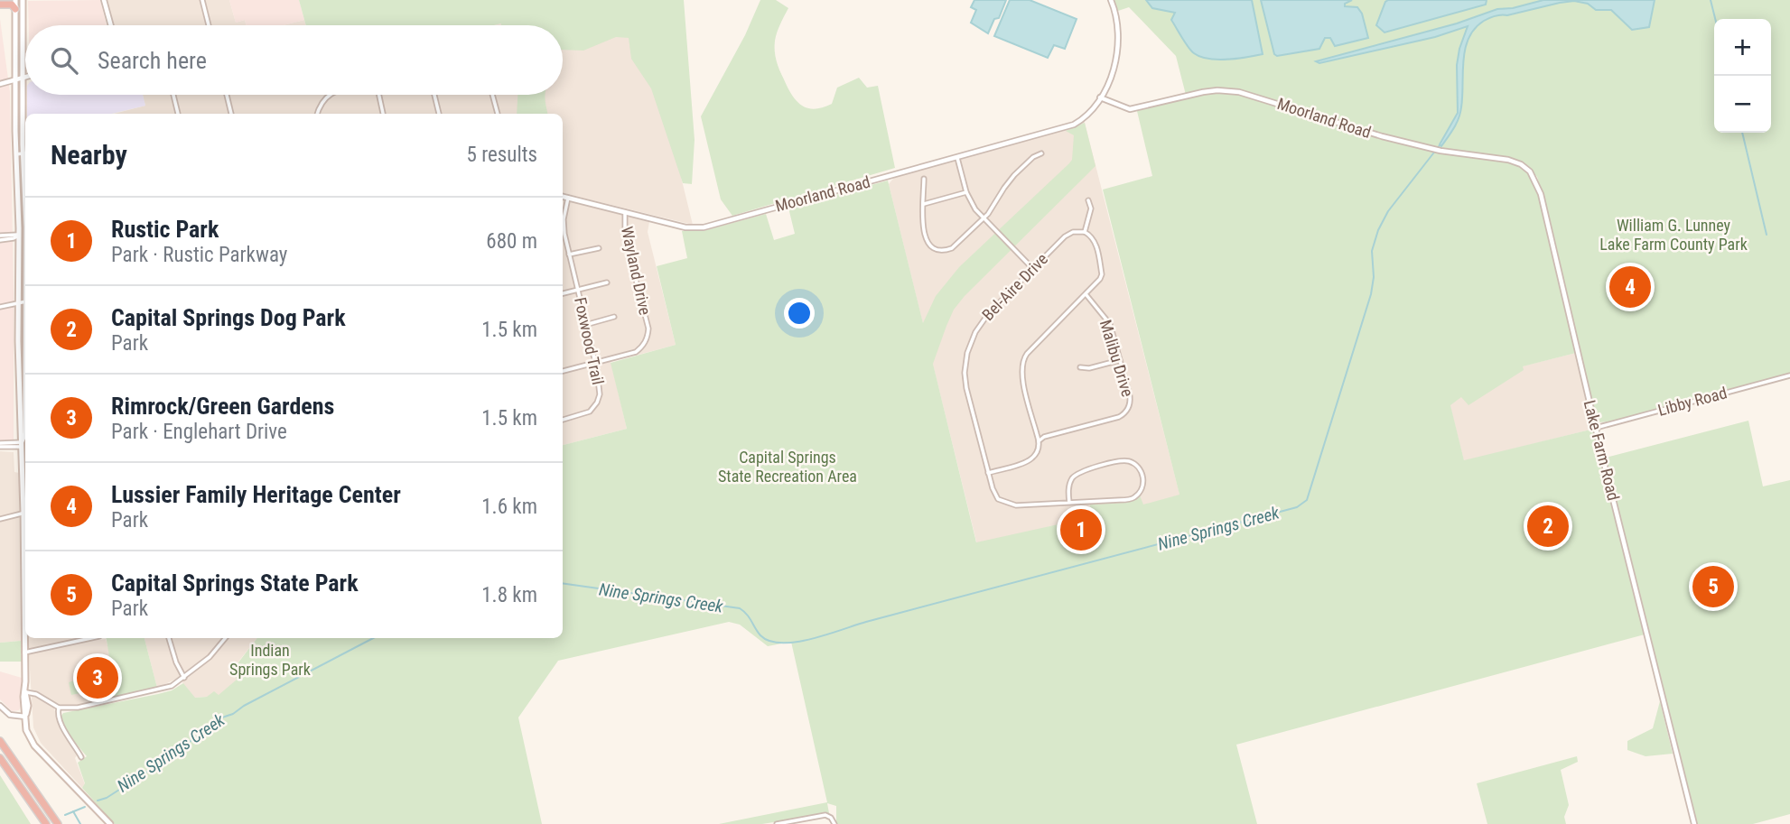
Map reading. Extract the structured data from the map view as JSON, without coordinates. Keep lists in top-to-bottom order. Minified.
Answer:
{"streets":{"street":["Moorland Road","Wayland Drive","Bel-Aire Drive","Foxwood Trail","Malibu Drive","Libby Road","Lake Farm Road"]},"crossings":[["Moorland Road","Wayland Drive"],["Moorland Road","Foxwood Trail"],["Moorland Road","Lake Farm Road"],["Wayland Drive","Foxwood Trail"],["Libby Road","Lake Farm Road"]],"water":["Nine Springs Creek"],"parks":["William G. Lunney Lake Farm County Park","Capital Springs State Recreation Area","Indian Springs Park"],"page":{"map_buttons":["+","−"],"search":"Search here","heading":["Nearby","5 results"],"list":[{"mark":"1","name":"Rustic Park","note":"Park · Rustic Parkway","value":"680 m"},{"mark":"2","name":"Capital Springs Dog Park","note":"Park","value":"1.5 km"},{"mark":"3","name":"Rimrock/Green Gardens","note":"Park · Englehart Drive","value":"1.5 km"},{"mark":"4","name":"Lussier Family Heritage Center","note":"Park","value":"1.6 km"},{"mark":"5","name":"Capital Springs State Park","note":"Park","value":"1.8 km"}],"pins":["4","2","1","5","3"]}}
